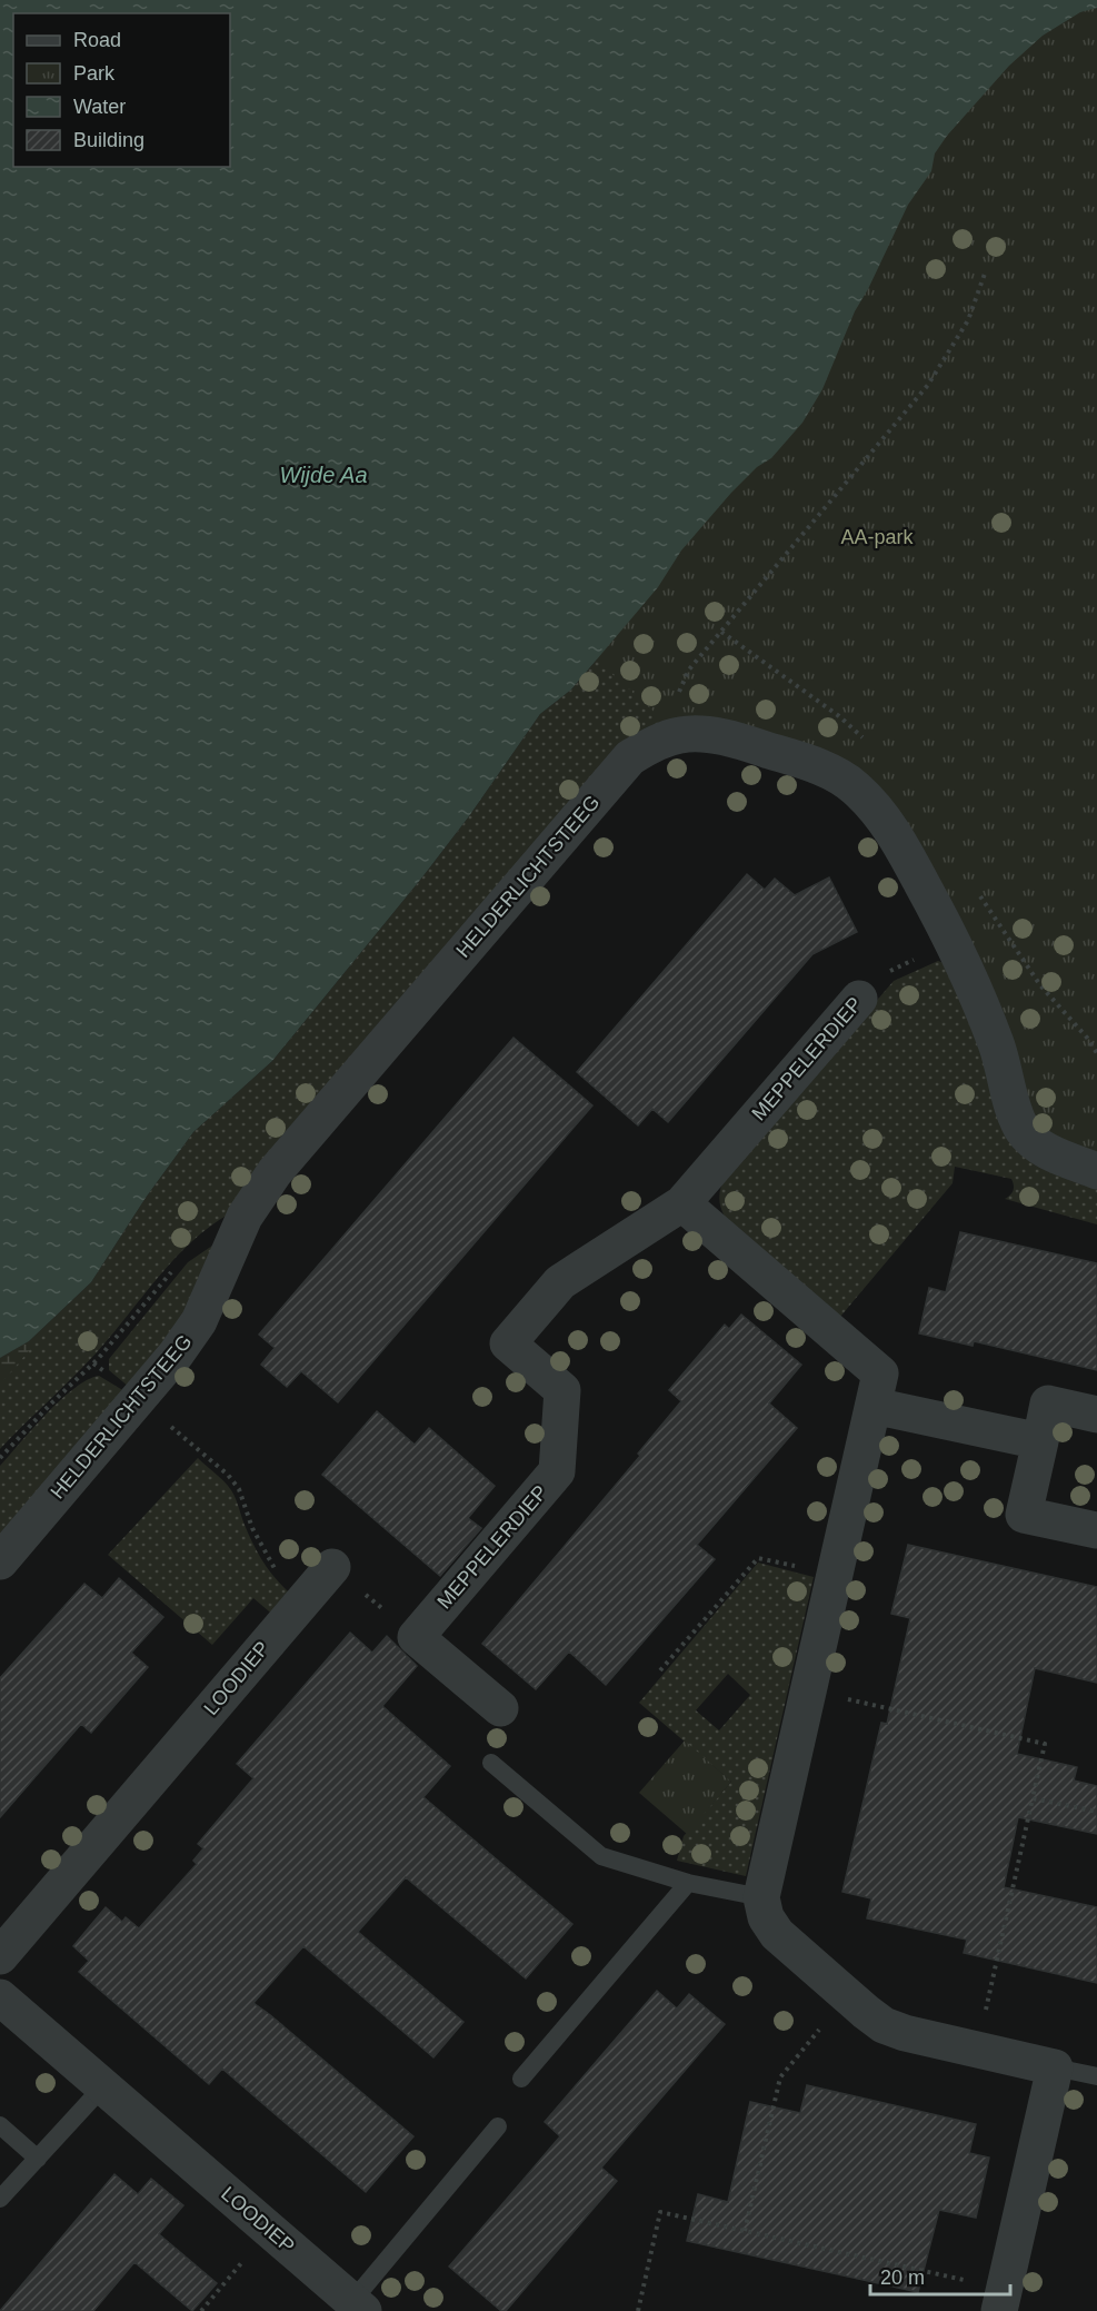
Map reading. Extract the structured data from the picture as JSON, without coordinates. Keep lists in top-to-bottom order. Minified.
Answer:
{"streets":{"street":["HELDERLICHTSTEEG","MEPPELERDIEP","LOODIEP"]},"crossings":[["HELDERLICHTSTEEG","MEPPELERDIEP"]],"water":["Wijde Aa"],"parks":["AA-park"],"legend":["Road","Park","Water","Building"],"scale_bar":"20 m"}
